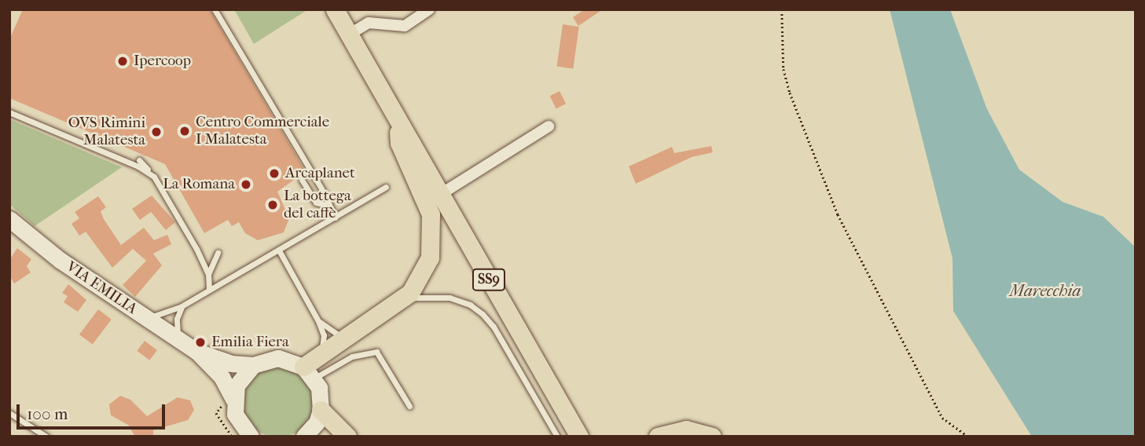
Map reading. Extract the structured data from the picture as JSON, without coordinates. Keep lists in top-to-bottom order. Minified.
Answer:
{"streets":{"main road":["SS9","VIA EMILIA"]},"water":["Marecchia"],"places":["Ipercoop","Centro Commerciale I Malatesta","OVS Rimini Malatesta","Arcaplanet","La Romana","La bottega del caffè","Emilia Fiera"],"scale_bar":"100 m"}
